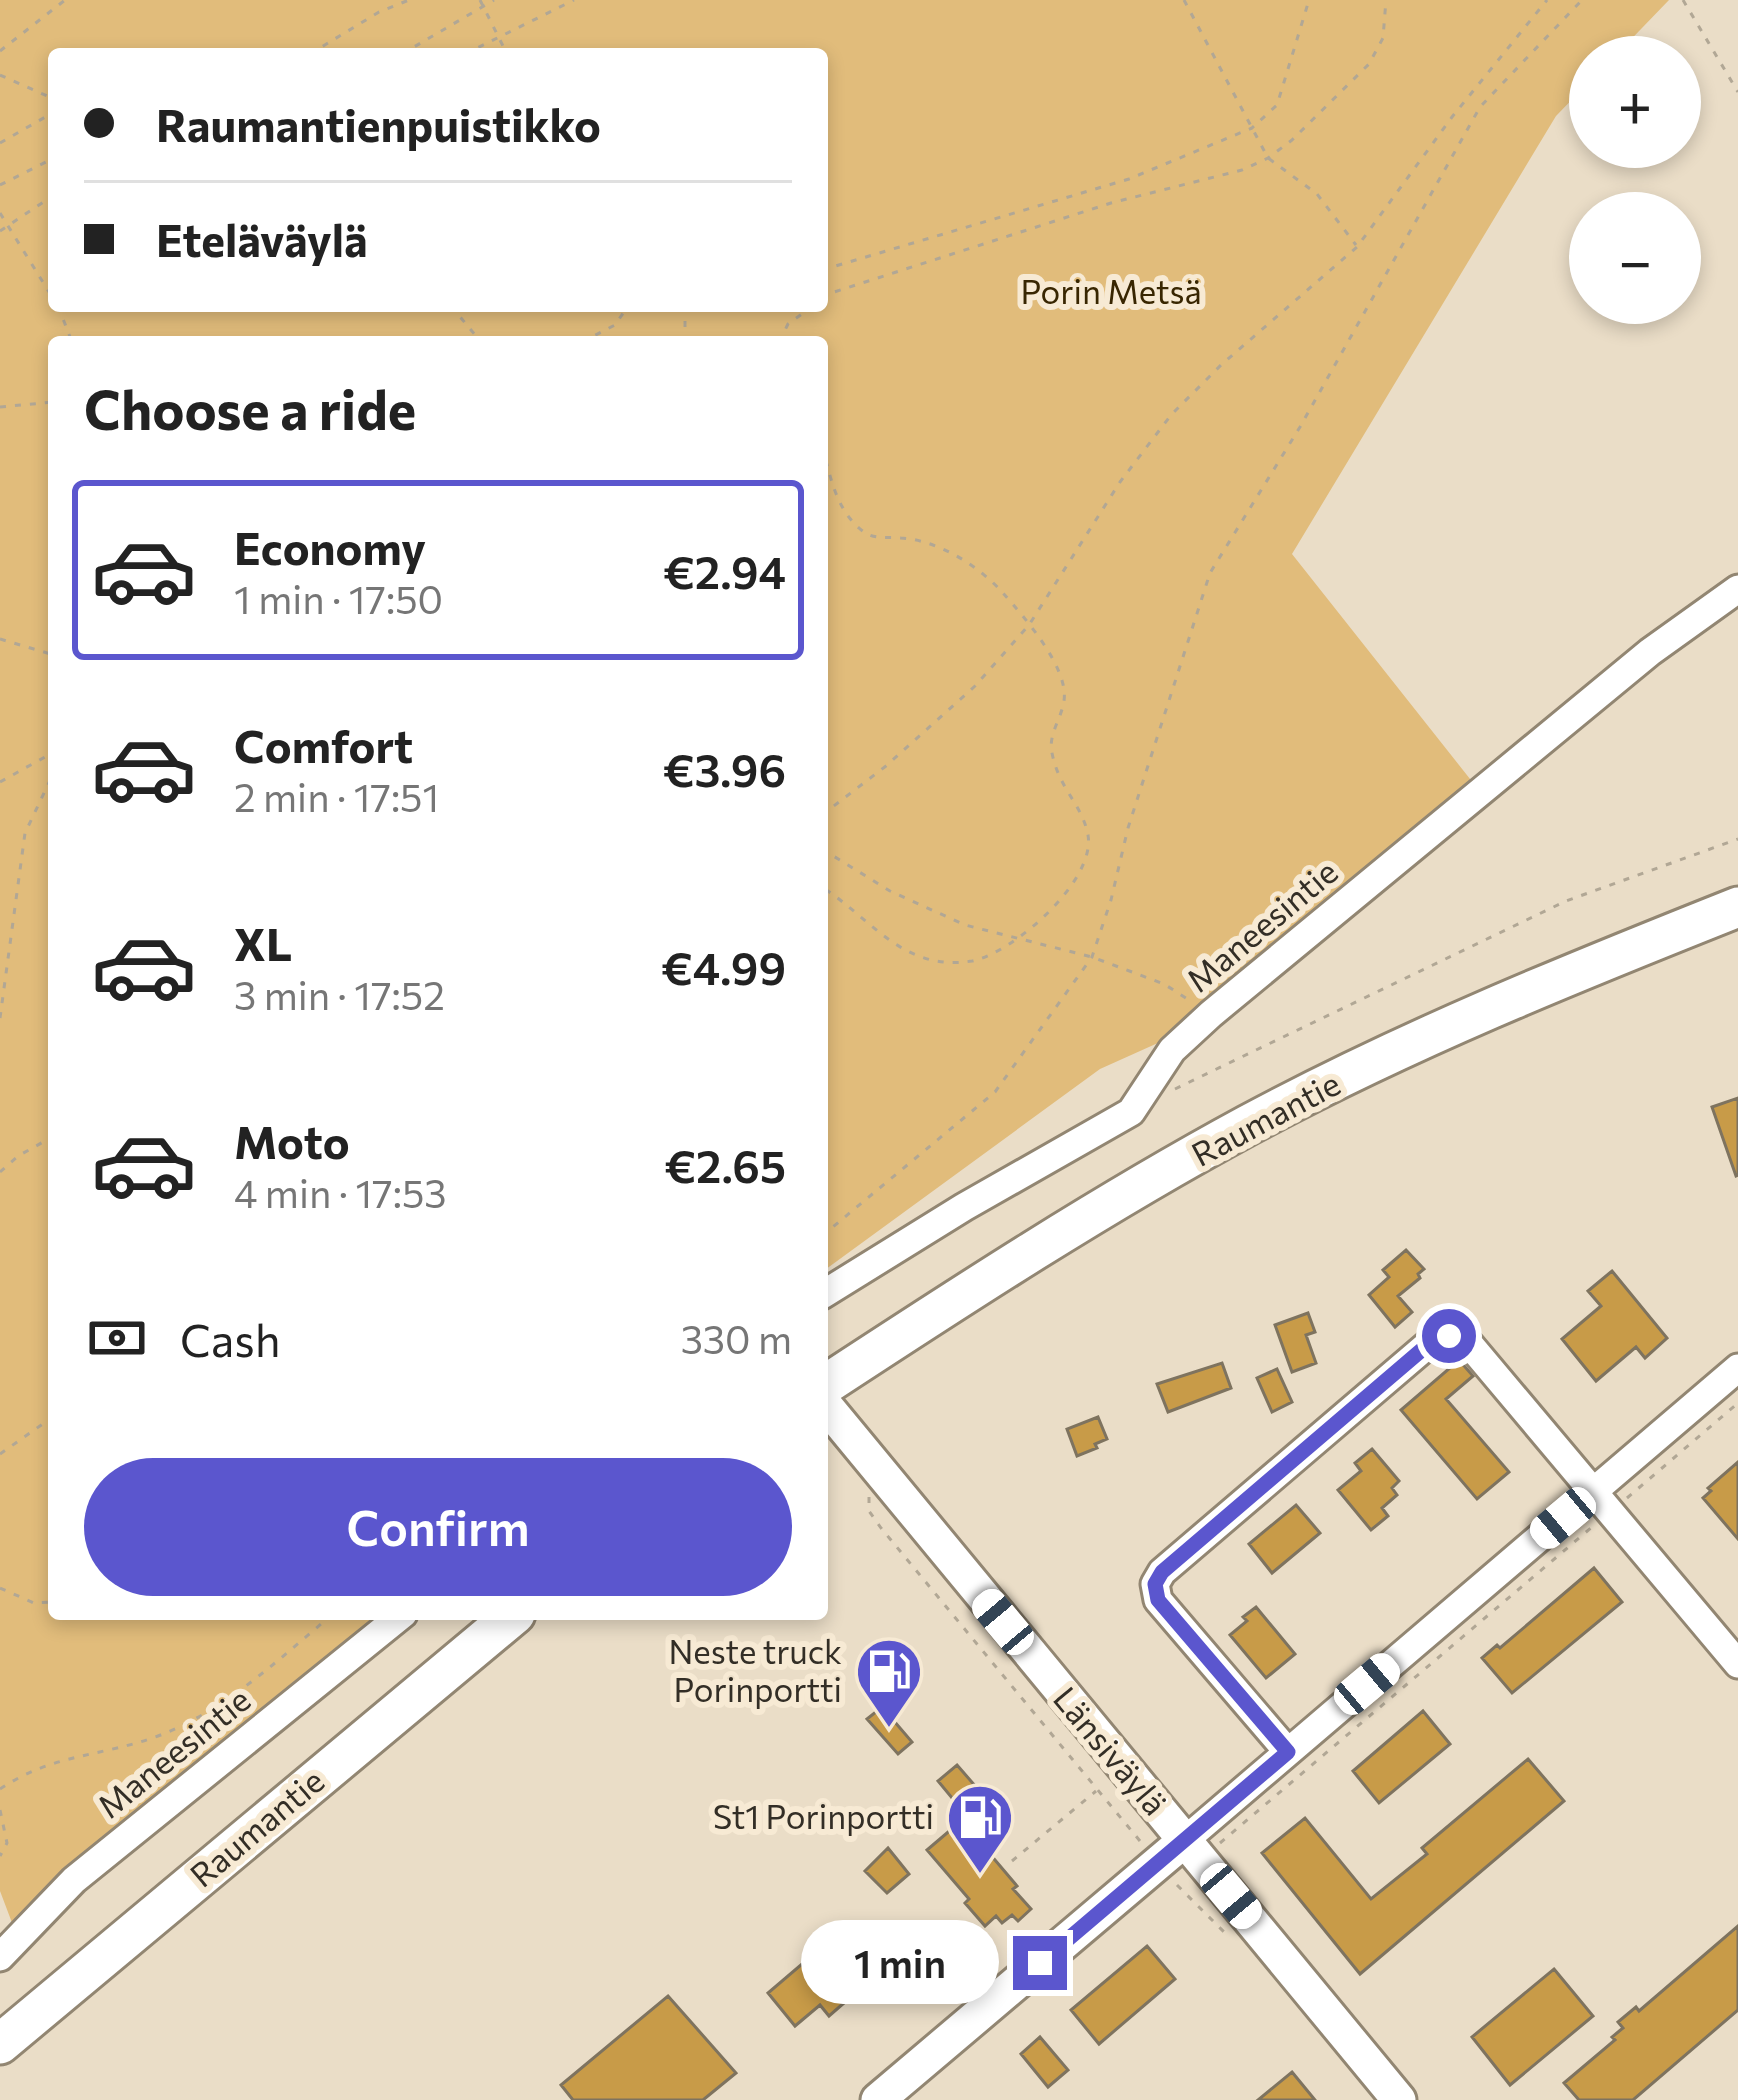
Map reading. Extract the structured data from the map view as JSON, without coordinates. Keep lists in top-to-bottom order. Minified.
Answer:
{"streets":{"highway":["Raumantie"],"main road":["Länsiväylä"],"street":["Maneesintie"]},"parks":["Porin Metsä"],"places":{"fuel station":["Neste truck Porinportti","St1 Porinportti"]},"page":{"map_buttons":["+","−"],"banner":["Raumantienpuistikko","Eteläväylä"],"heading":"Choose a ride","list":[{"name":"Economy","note":"1 min · 17:50","value":"€2.94"},{"name":"Comfort","note":"2 min · 17:51","value":"€3.96"},{"name":"XL","note":"3 min · 17:52","value":"€4.99"},{"name":"Moto","note":"4 min · 17:53","value":"€2.65"}],"pay":["Cash","330 m"],"buttons":"Confirm","bubble":"1 min"}}
